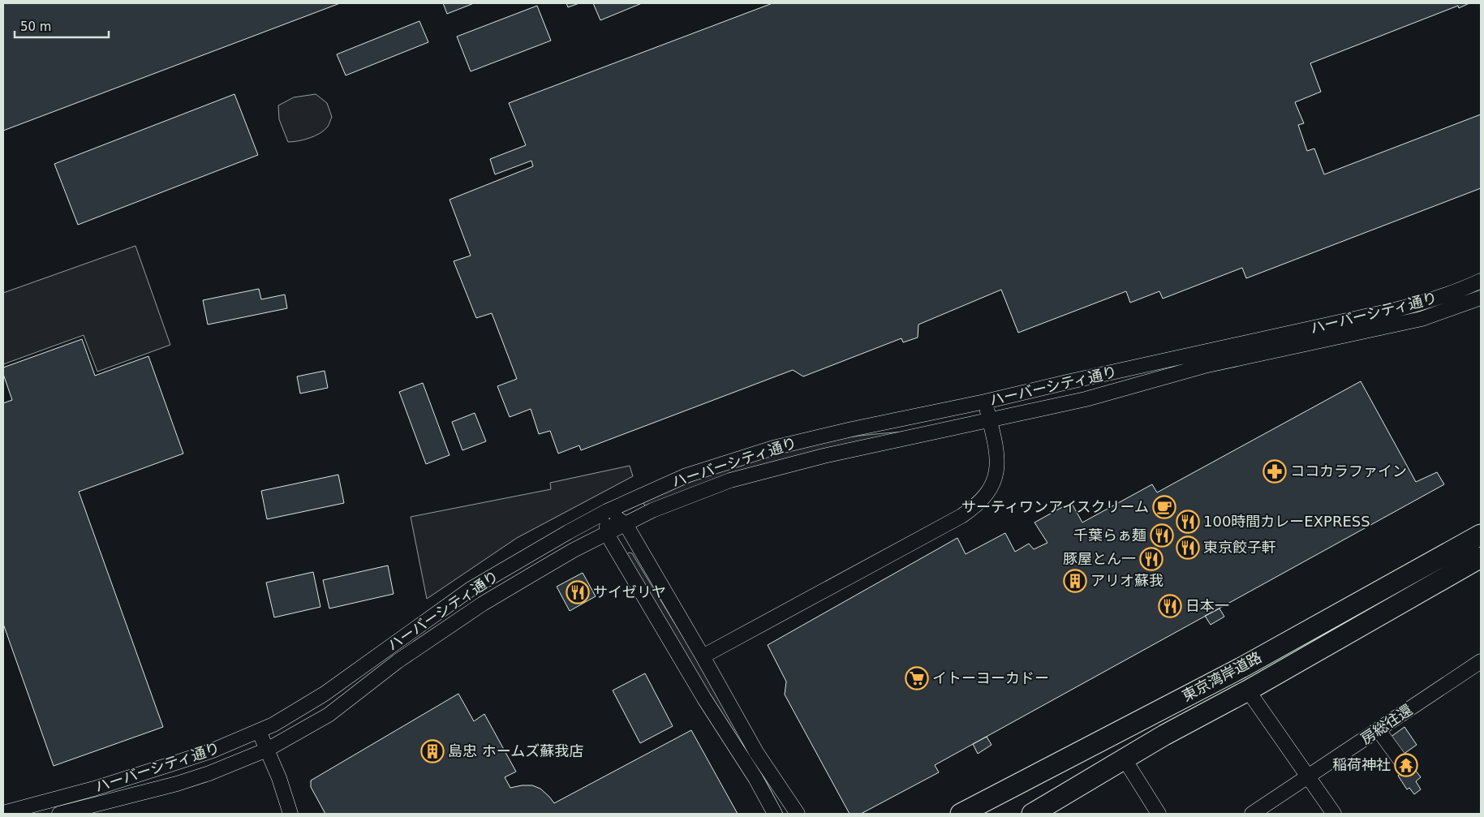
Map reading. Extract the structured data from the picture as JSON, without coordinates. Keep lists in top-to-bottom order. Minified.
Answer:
{"streets":{"highway":["東京湾岸道路"],"street":["ハーバーシティ通り","房総往還"]},"places":{"pharmacy":["ココカラファイン"],"cafe":["サーティワンアイスクリーム"],"restaurant":["100時間カレーEXPRESS","千葉らぁ麺","東京餃子軒","豚屋とん一","サイゼリヤ","日本一"],"building":["アリオ蘇我","島忠 ホームズ蘇我店"],"supermarket":["イトーヨーカドー"],"temple":["稲荷神社"]},"scale_bar":"50 m"}
